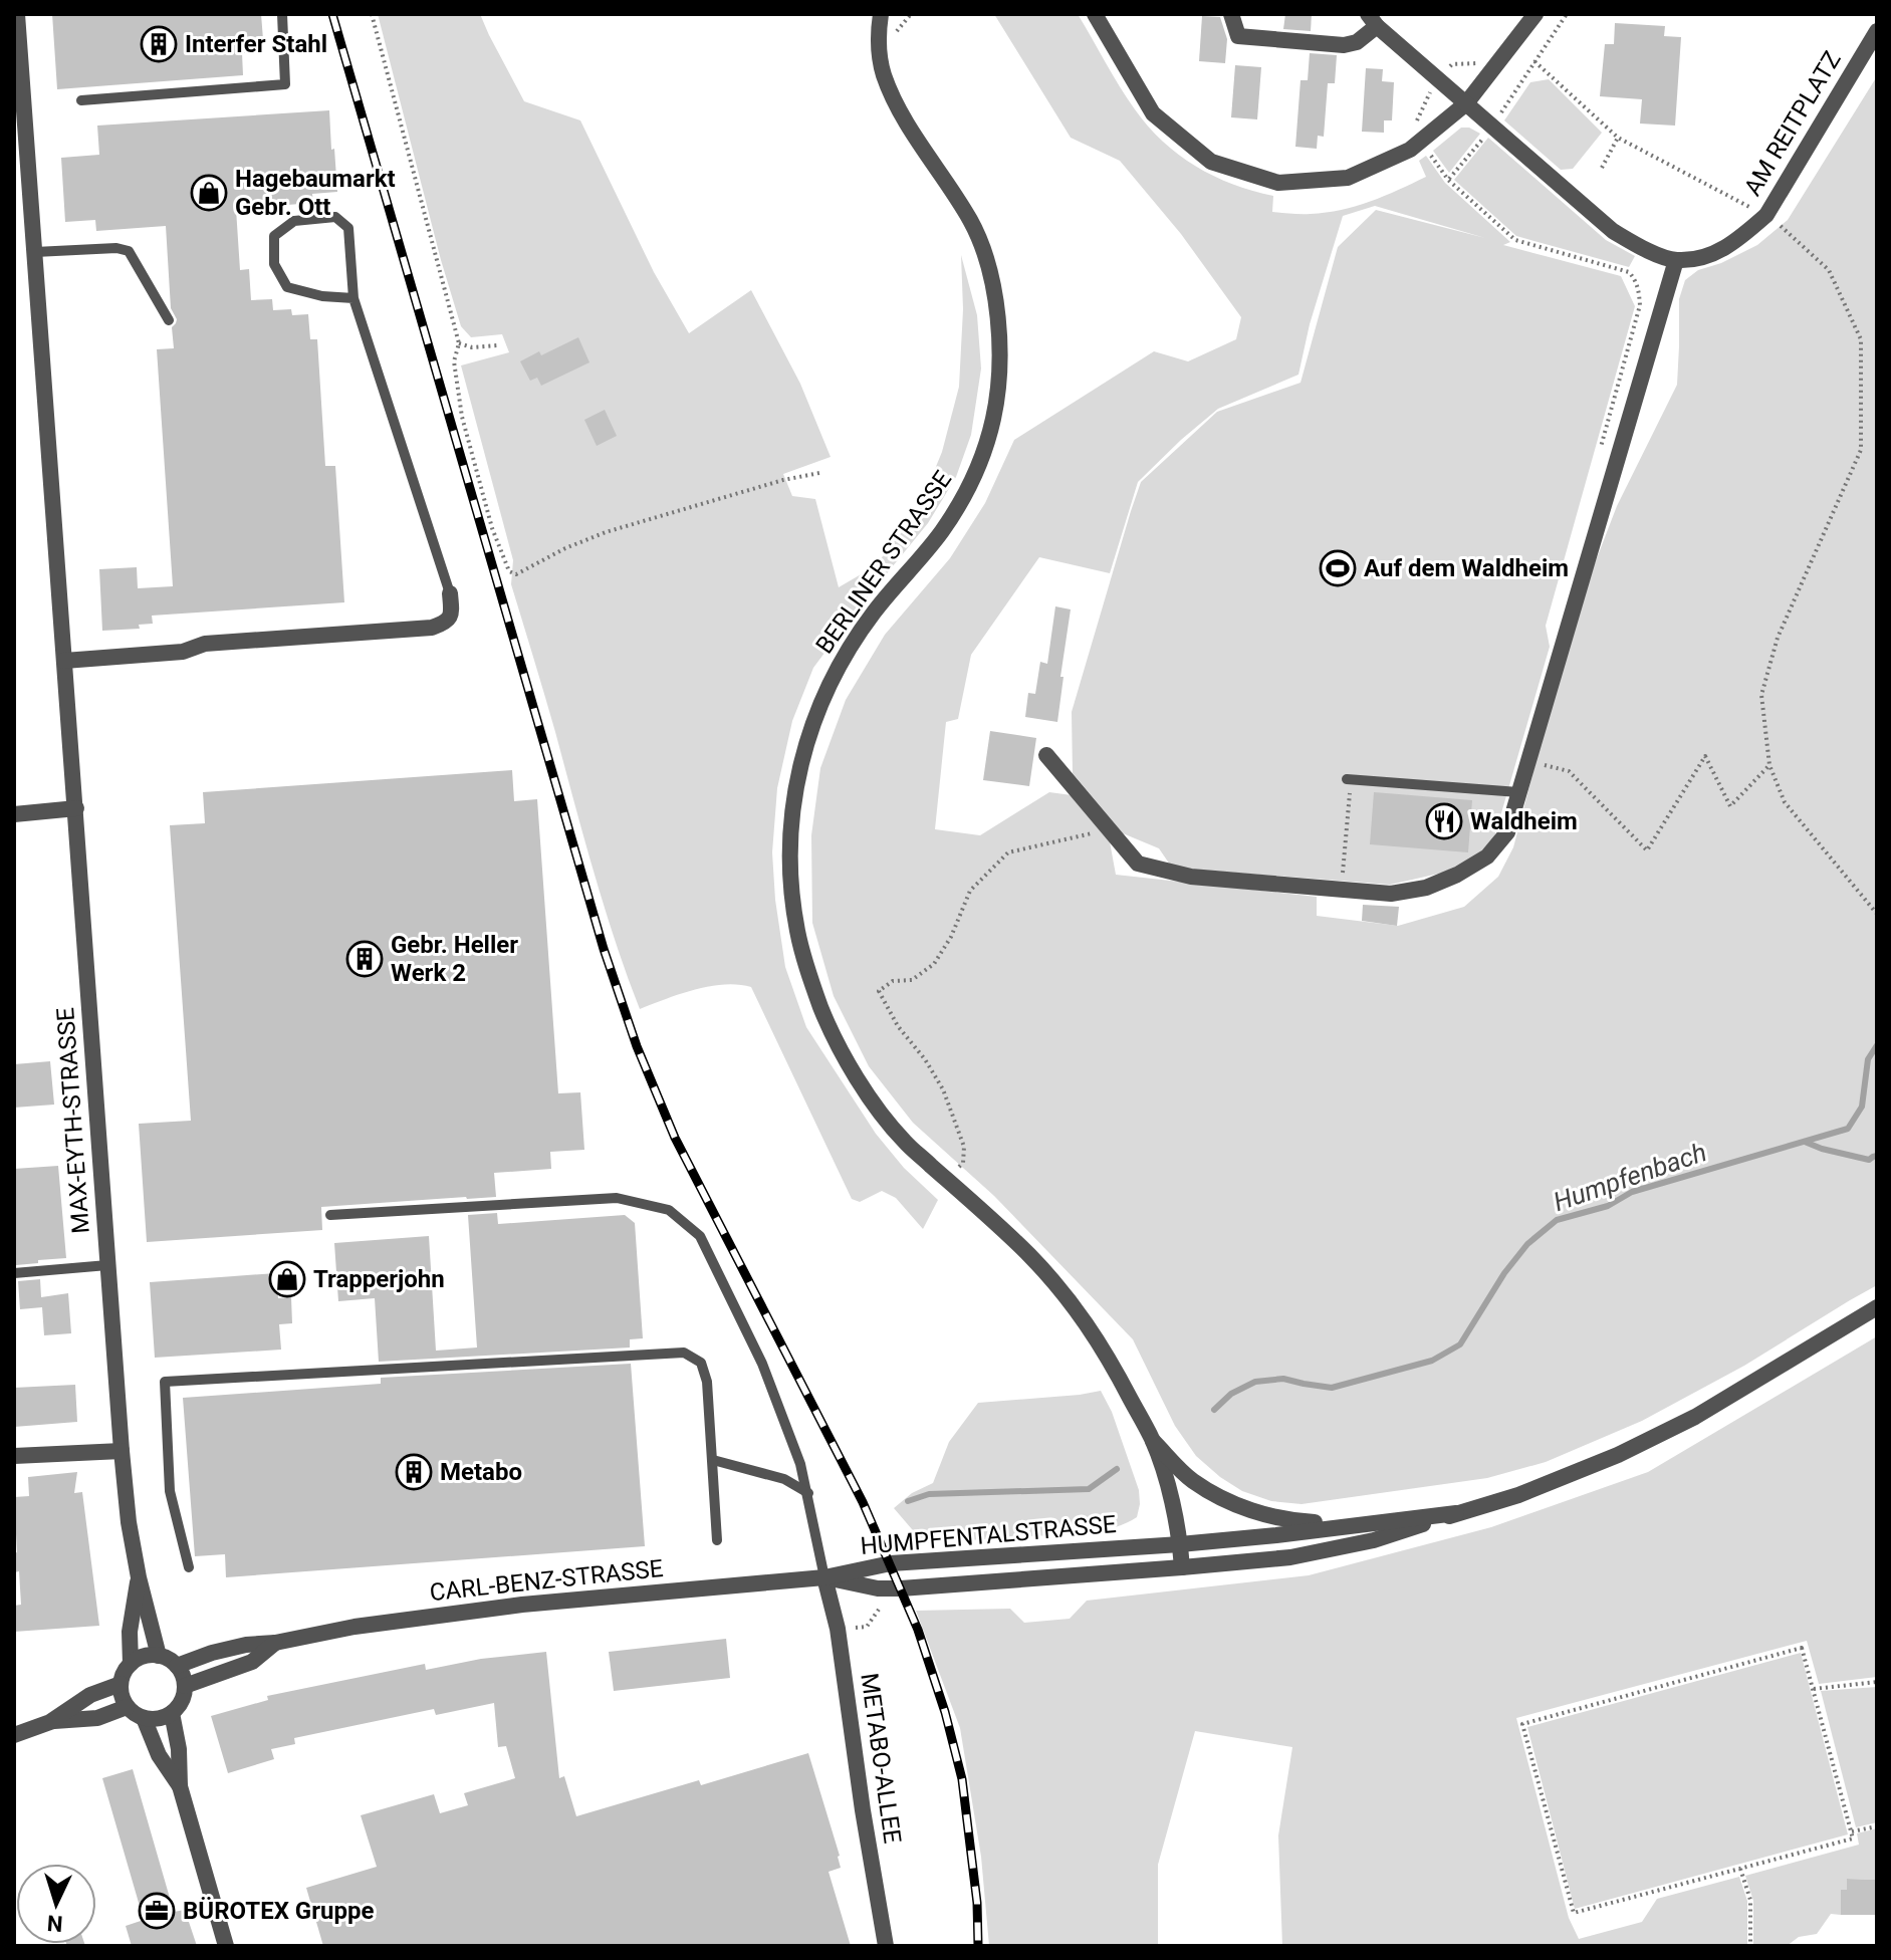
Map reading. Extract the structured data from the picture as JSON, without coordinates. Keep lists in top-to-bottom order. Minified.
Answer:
{"streets":{"street":["AM REITPLATZ","BERLINER STRASSE","MAX-EYTH-STRASSE","HUMPFENTALSTRASSE","CARL-BENZ-STRASSE","METABO-ALLEE"]},"crossings":[["BERLINER STRASSE","HUMPFENTALSTRASSE"],["MAX-EYTH-STRASSE","CARL-BENZ-STRASSE"],["HUMPFENTALSTRASSE","CARL-BENZ-STRASSE"],["HUMPFENTALSTRASSE","METABO-ALLEE"],["CARL-BENZ-STRASSE","METABO-ALLEE"]],"water":["Humpfenbach"],"places":{"building":["Interfer Stahl","Gebr. Heller Werk 2","Metabo"],"shop":["Hagebaumarkt Gebr. Ott","Trapperjohn"],"sports":["Auf dem Waldheim"],"restaurant":["Waldheim"],"office":["BÜROTEX Gruppe"]},"north":"bottom"}
